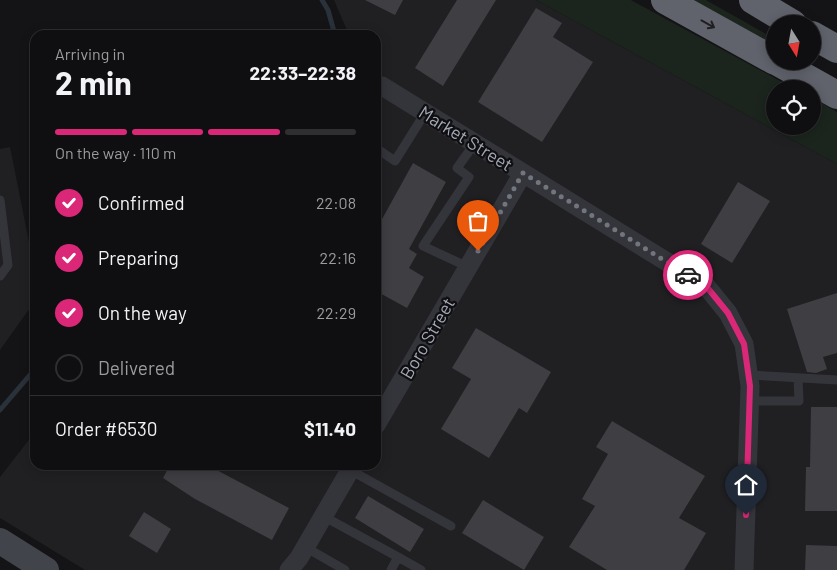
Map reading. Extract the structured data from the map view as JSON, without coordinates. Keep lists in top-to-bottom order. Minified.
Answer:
{"streets":{"street":["Market Street","Boro Street"]},"crossings":[["Market Street","Boro Street"]],"north":"bottom","page":{"heading":["2 min","Arriving in","22:33–22:38"],"panel":["Order #6530","$11.40"],"bar":"On the way · 110 m","list":[["Confirmed","22:08"],["Preparing","22:16"],["On the way","22:29"],"Delivered"]}}
